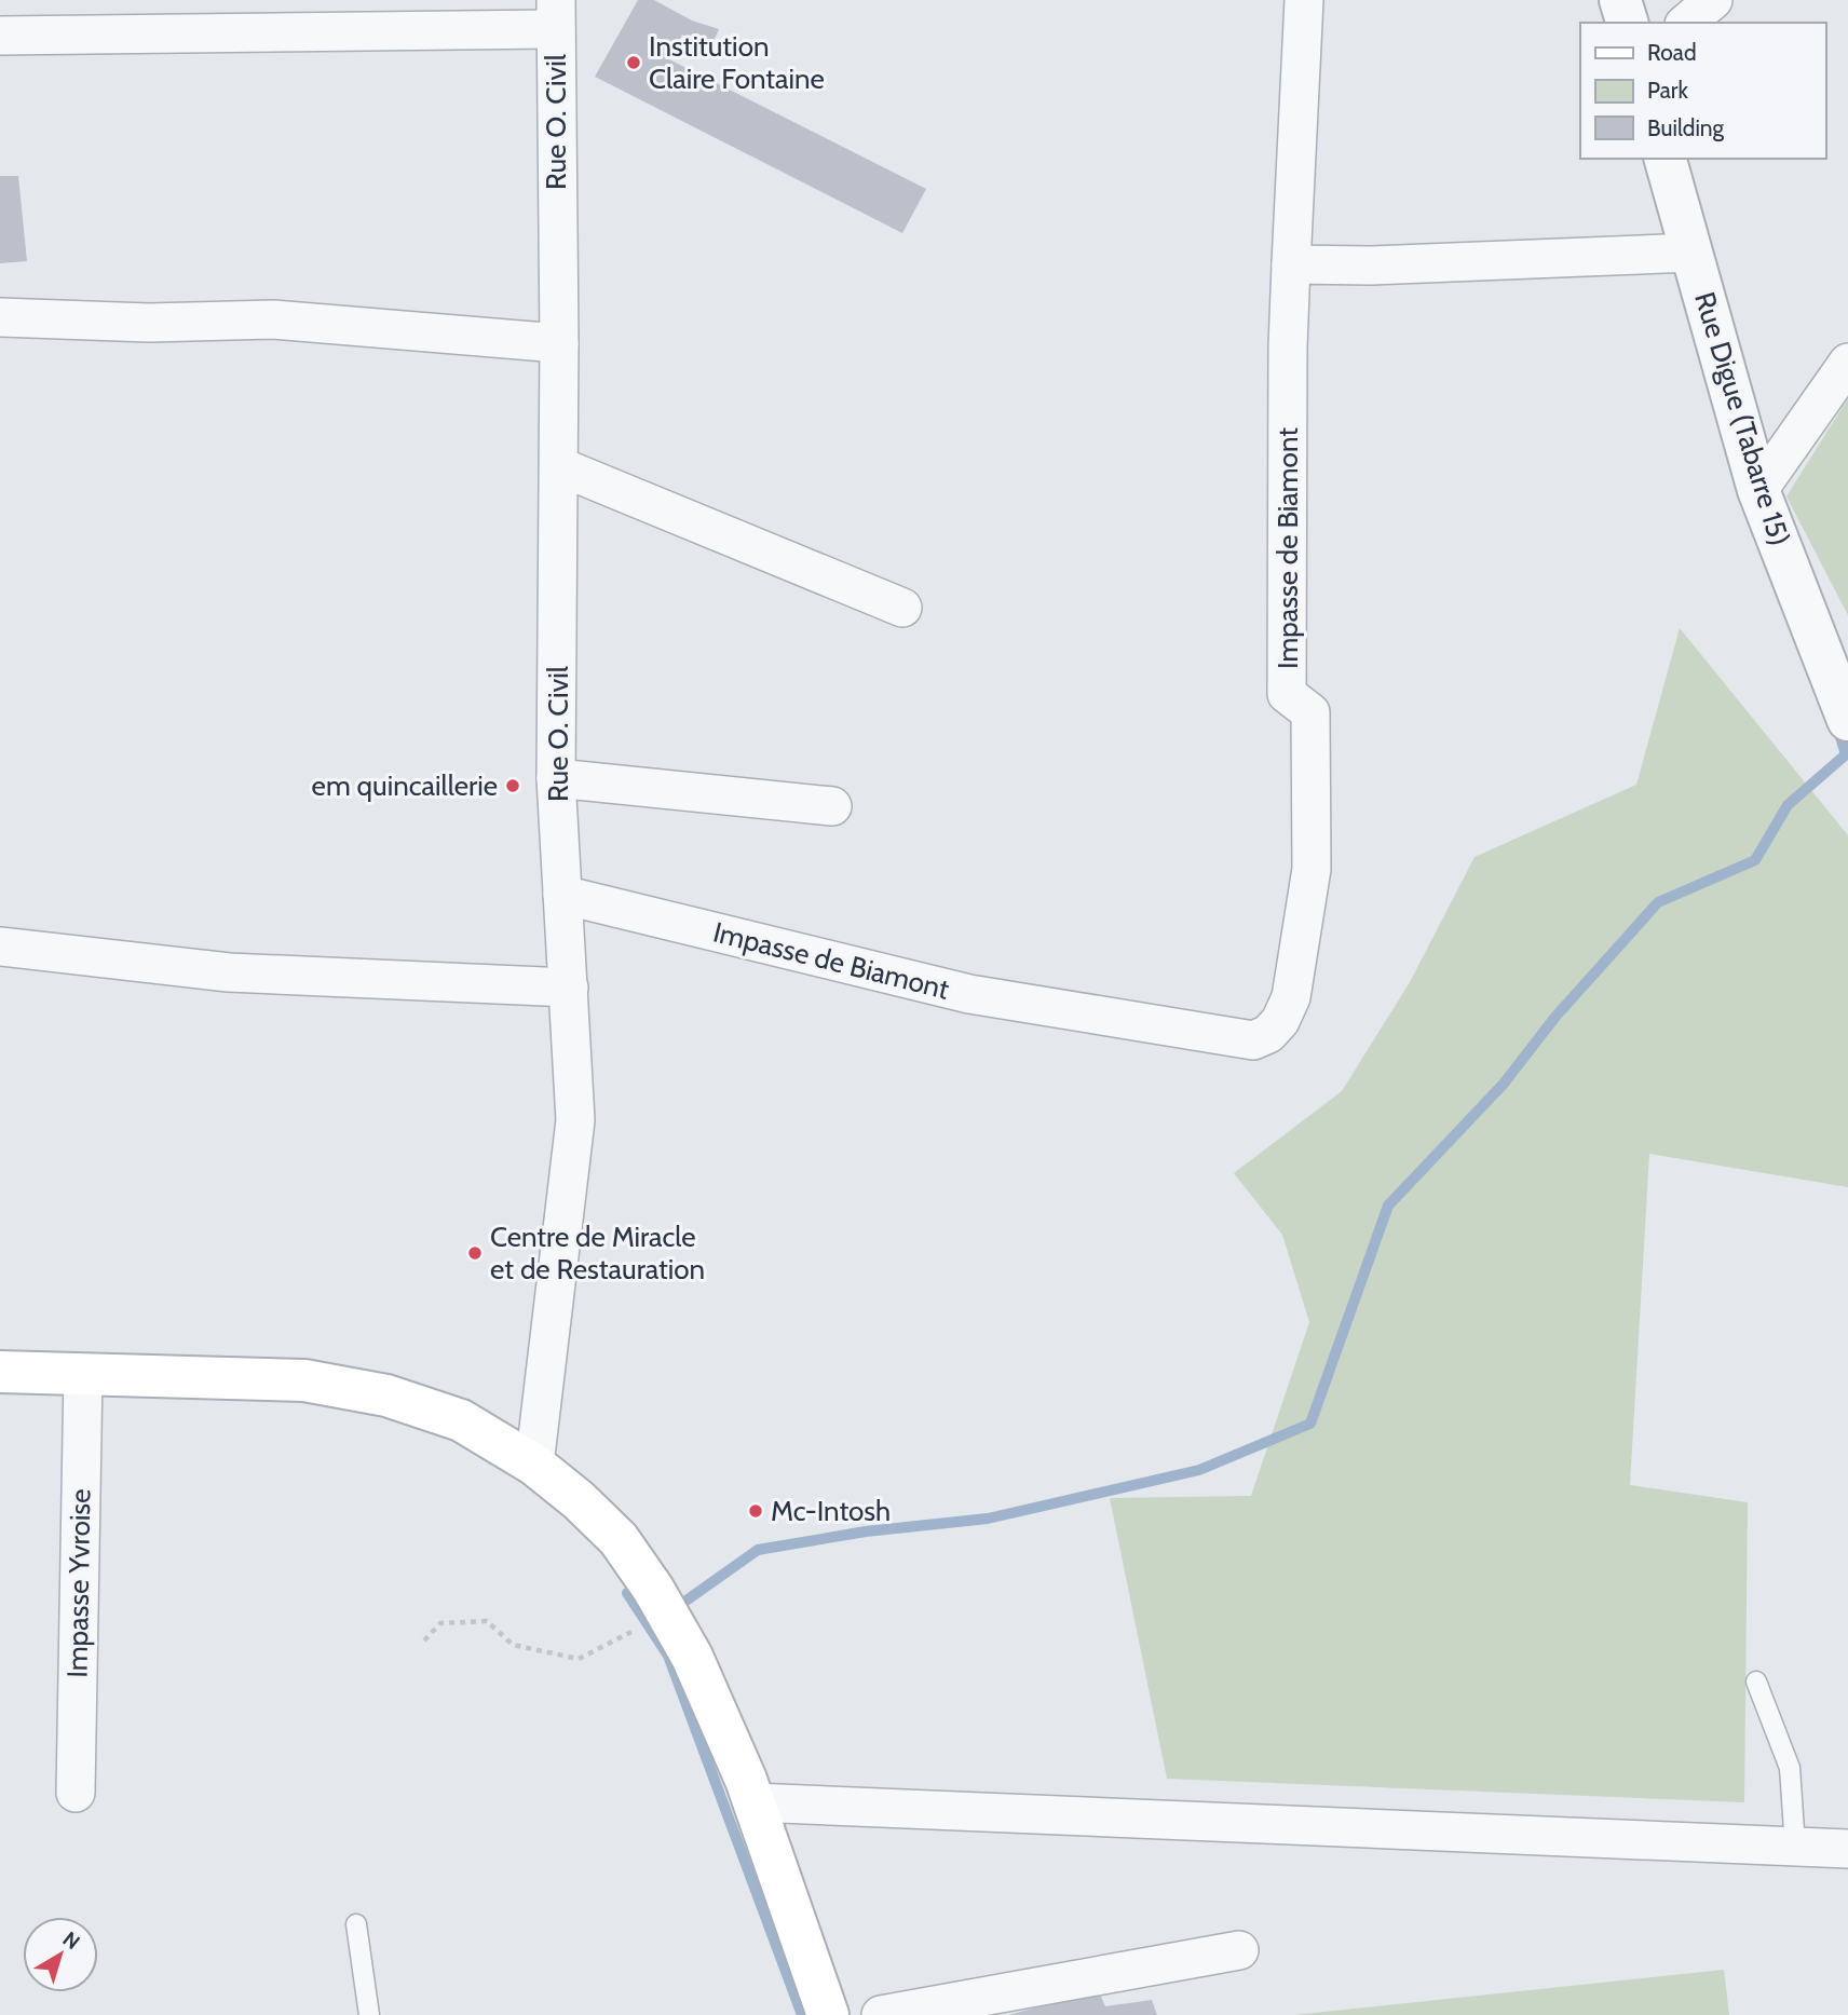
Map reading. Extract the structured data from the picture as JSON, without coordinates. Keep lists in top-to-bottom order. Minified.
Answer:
{"streets":{"street":["Rue O. Civil","Rue Digue (Tabarre 15)","Impasse de Biamont","Impasse Yvroise"]},"crossings":[["Rue O. Civil","Impasse de Biamont"]],"places":["Institution Claire Fontaine","em quincaillerie","Centre de Miracle et de Restauration","Mc-Intosh"],"legend":["Road","Park","Building"],"north":"top right"}
